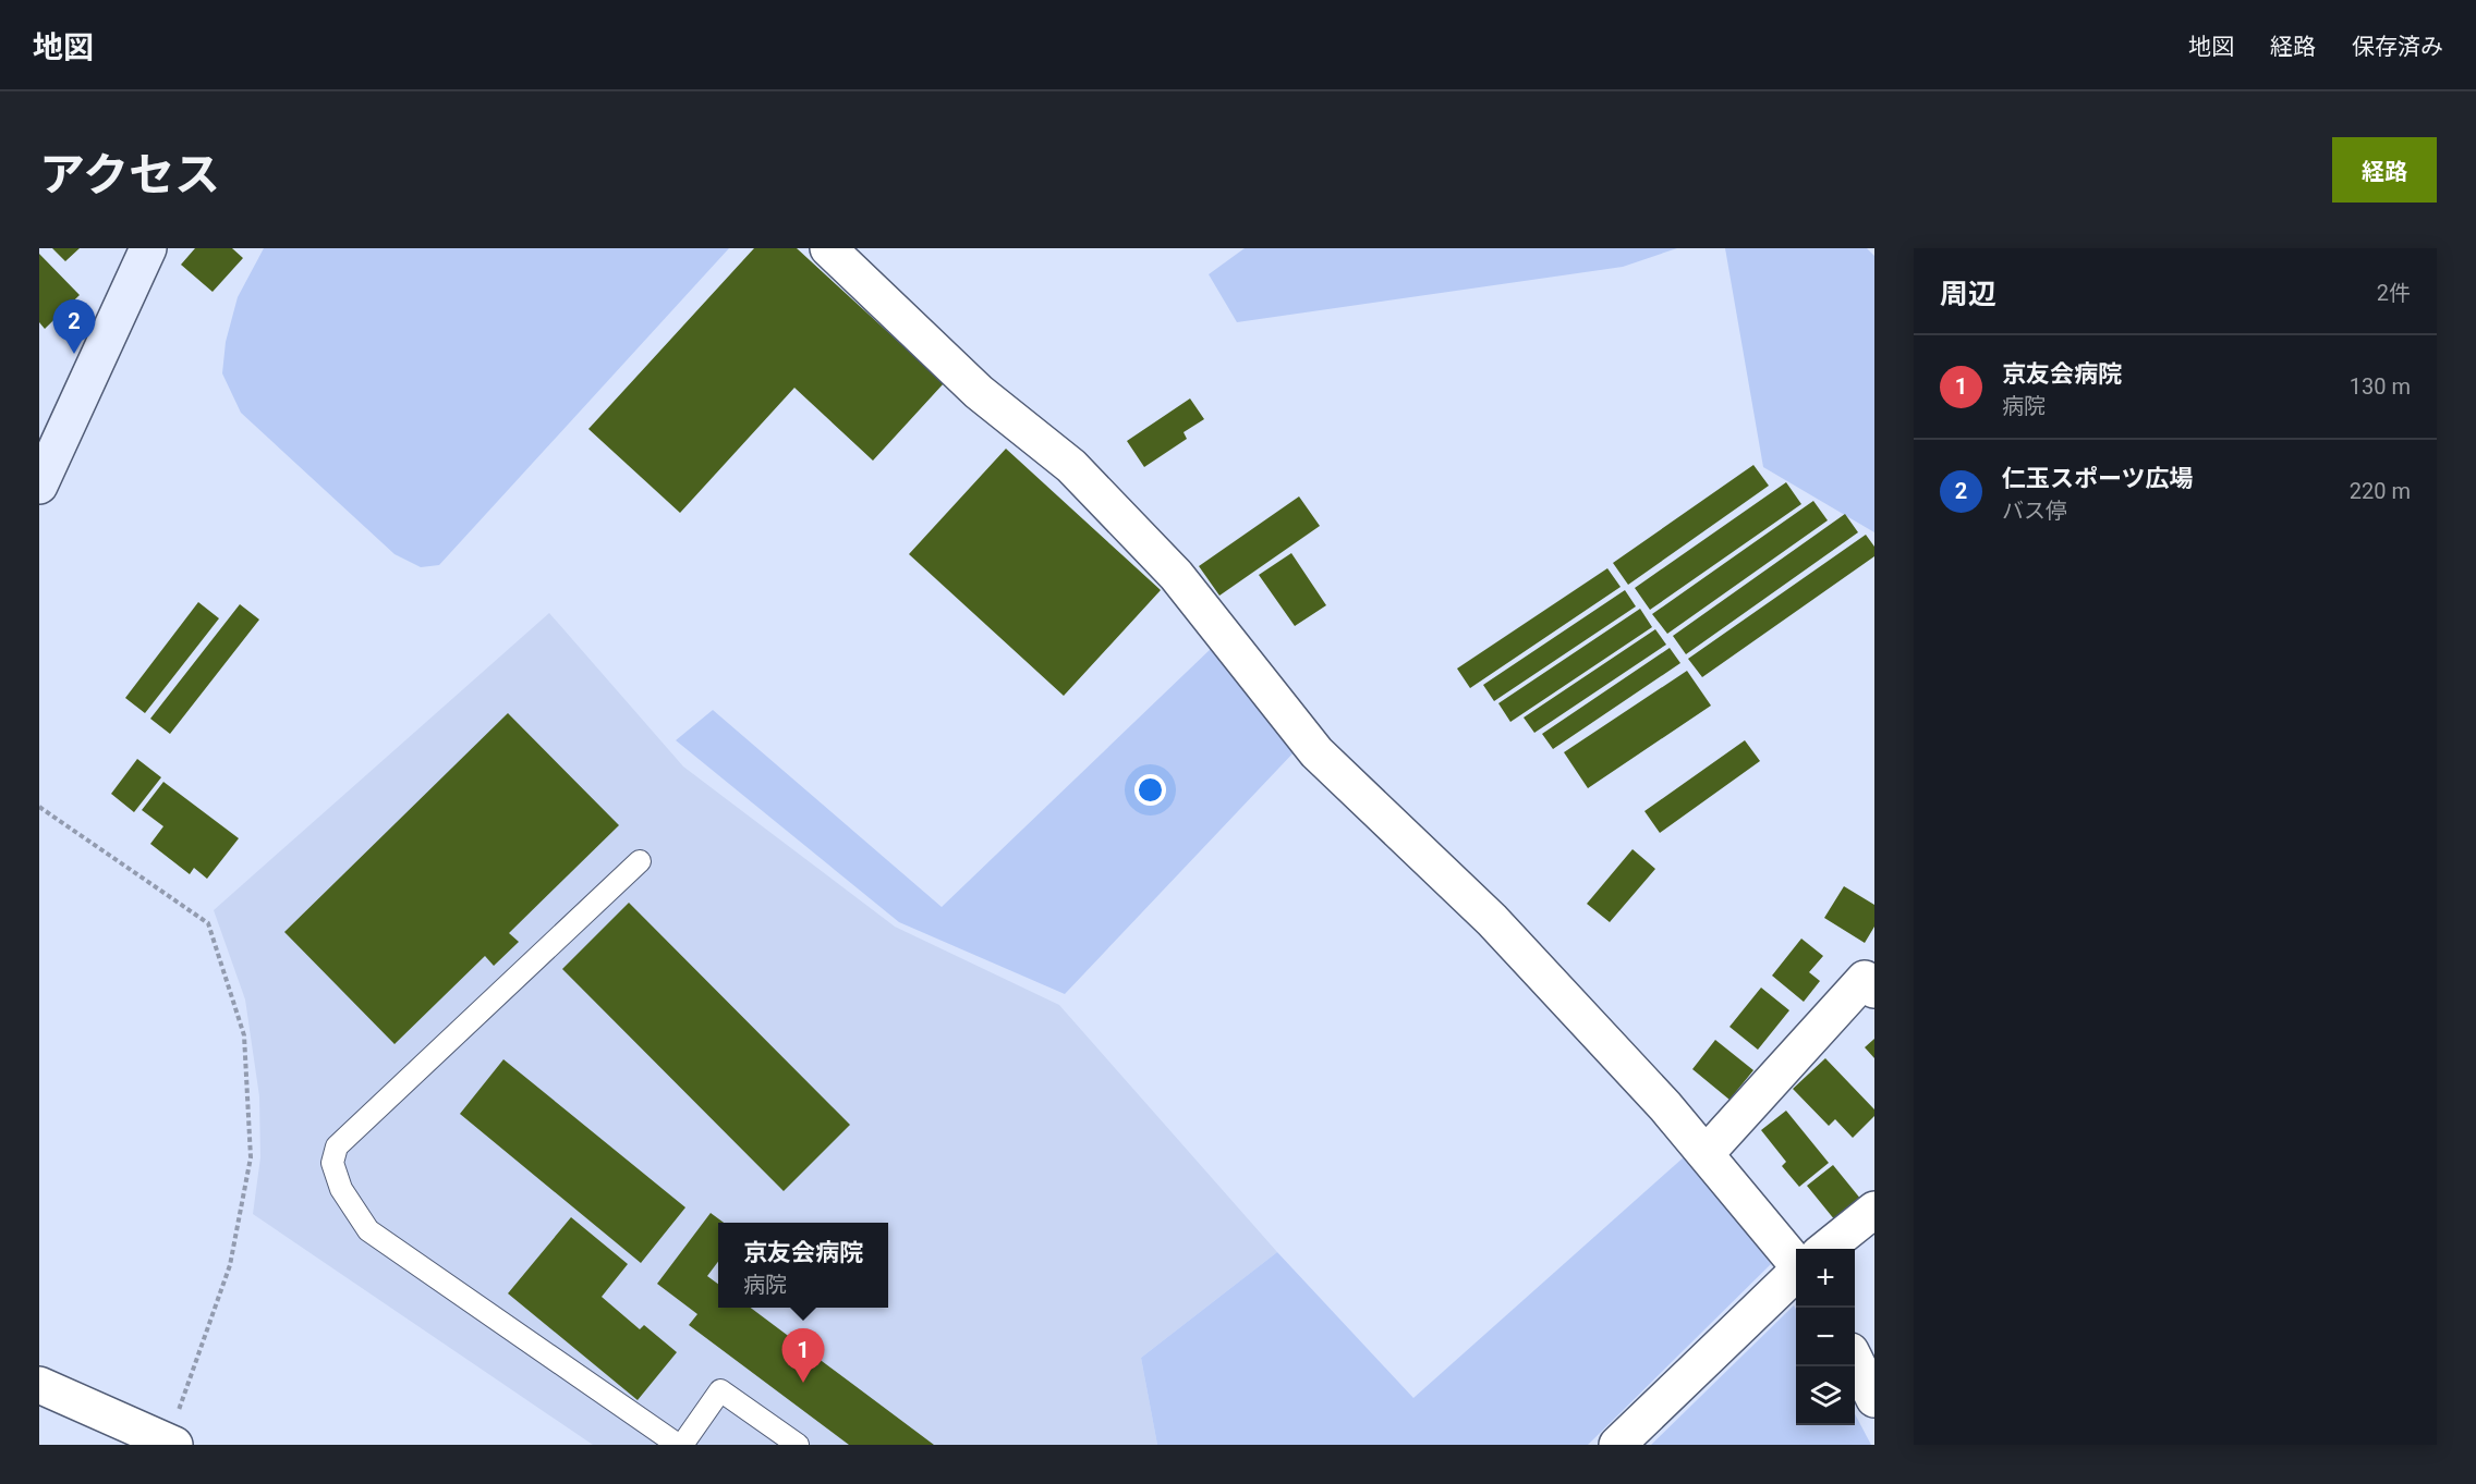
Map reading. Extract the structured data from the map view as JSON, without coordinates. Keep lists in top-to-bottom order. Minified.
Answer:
{"page":{"header":"地図","nav":["地図","経路","保存済み"],"title":"アクセス","buttons":"経路","heading":["周辺","2件"],"pins":["2","1"],"list":[{"mark":"1","name":"京友会病院","note":"病院","value":"130 m"},{"mark":"2","name":"仁玉スポーツ広場","note":"バス停","value":"220 m"}],"popup":["京友会病院","病院"],"map_buttons":["+","−"]}}
